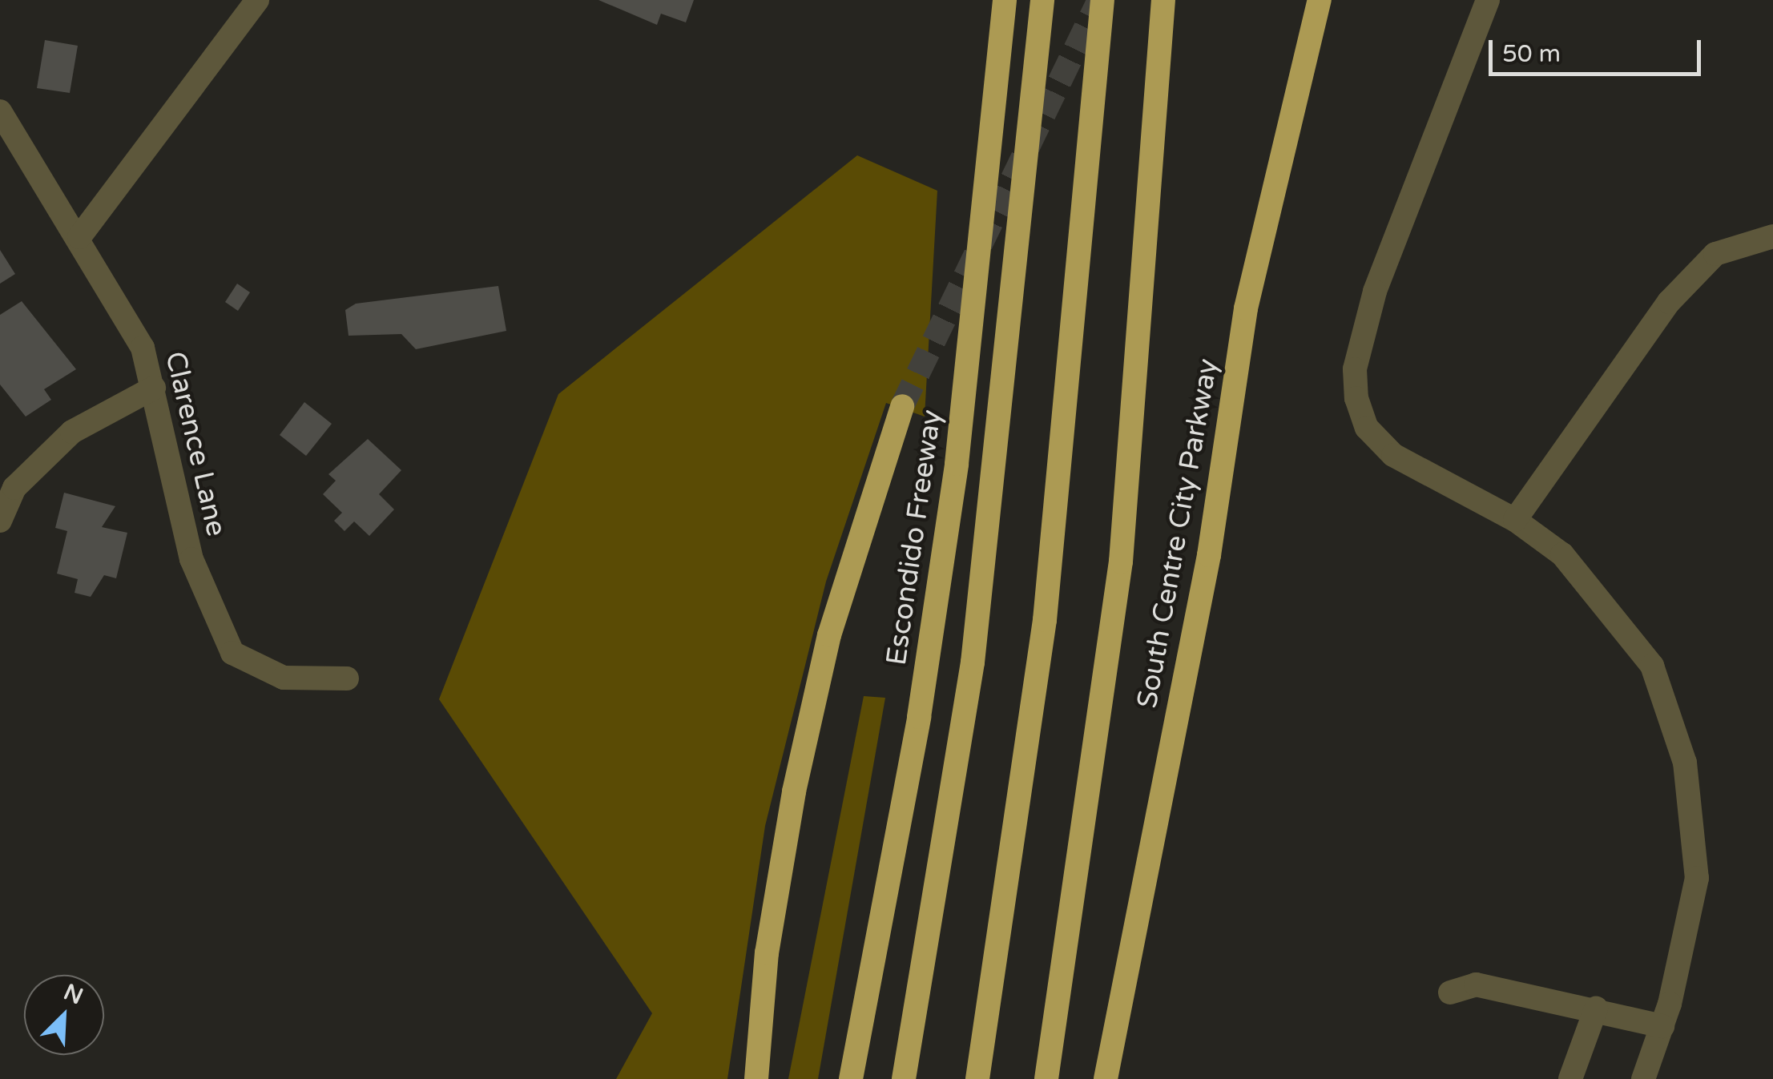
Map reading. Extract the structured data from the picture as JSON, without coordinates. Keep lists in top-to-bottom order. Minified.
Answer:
{"streets":{"highway":["South Centre City Parkway","Escondido Freeway"],"street":["Clarence Lane"]},"scale_bar":"50 m","north":"top right"}
